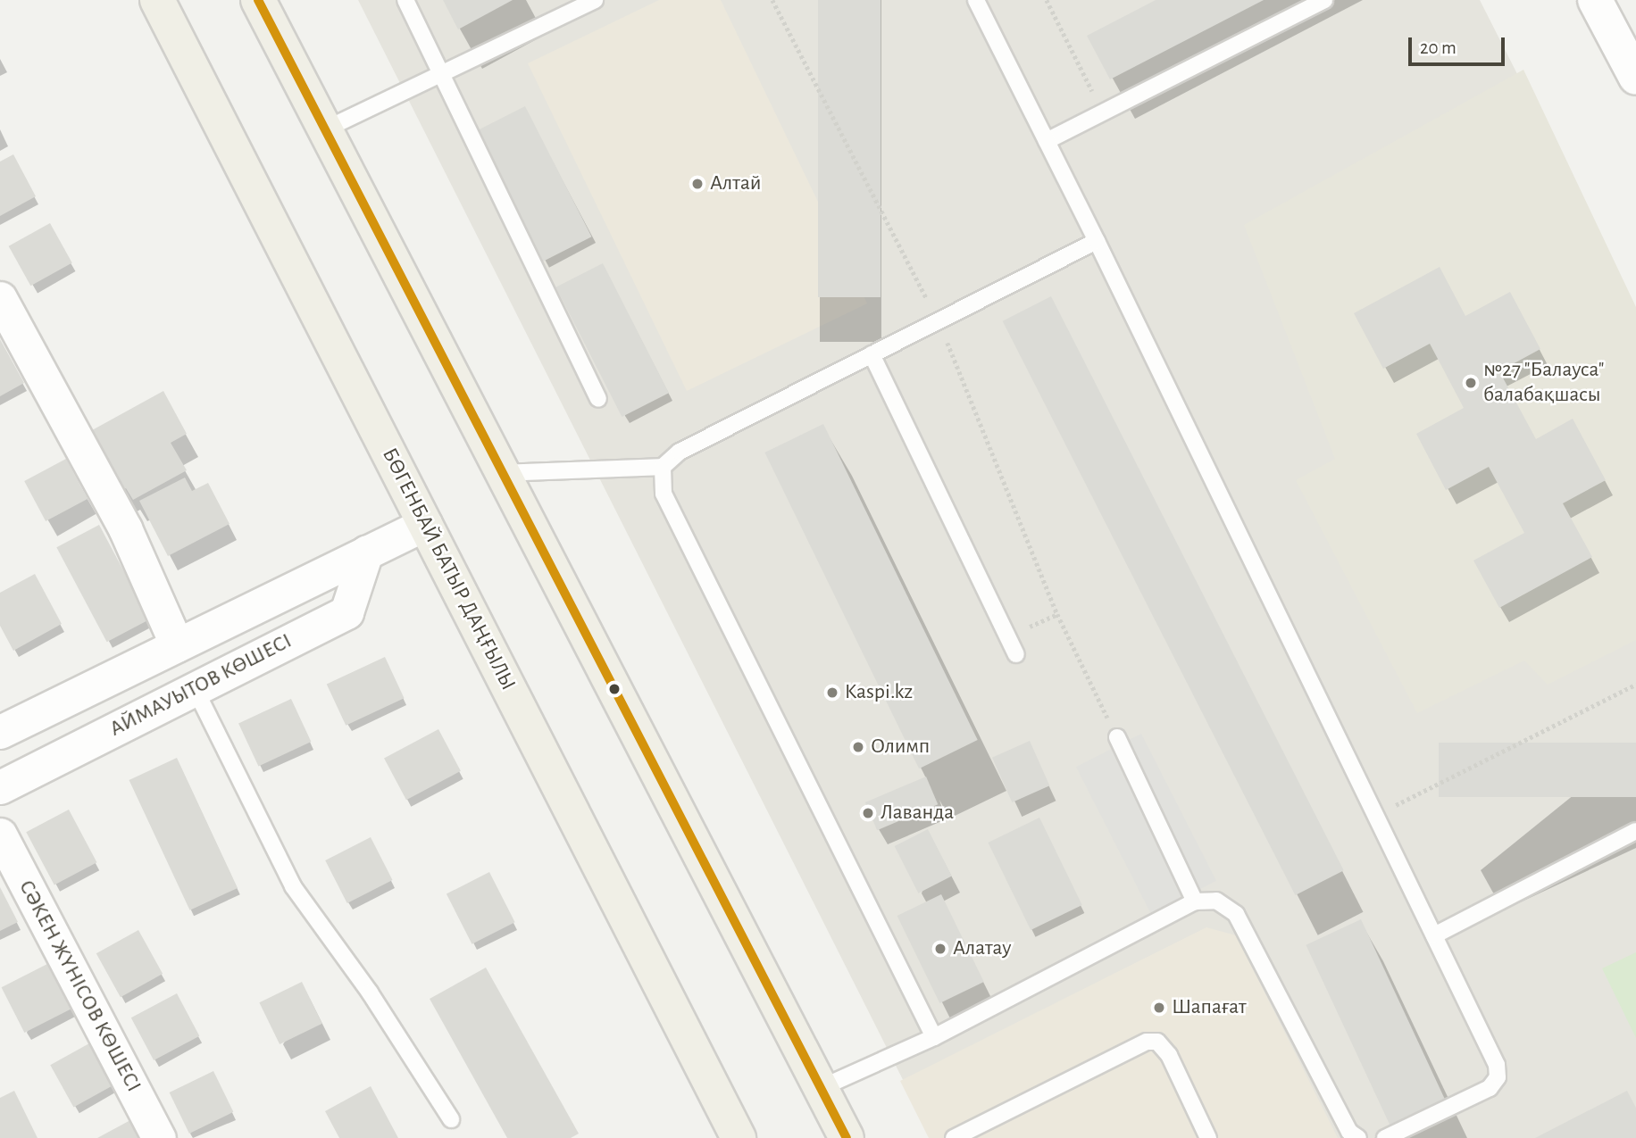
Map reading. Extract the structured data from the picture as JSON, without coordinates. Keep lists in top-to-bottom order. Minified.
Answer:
{"streets":{"main road":["БӨГЕНБАЙ БАТЫР ДАҢҒЫЛЫ"],"street":["АЙМАУЫТОВ КӨШЕСІ","СӘКЕН ЖҮНІСОВ КӨШЕСІ"]},"crossings":[["БӨГЕНБАЙ БАТЫР ДАҢҒЫЛЫ","АЙМАУЫТОВ КӨШЕСІ"]],"places":["Алтай","№27 \"Балауса\" балабақшасы","Kaspi.kz","Олимп","Лаванда","Алатау","Шапағат"],"scale_bar":"20 m"}
